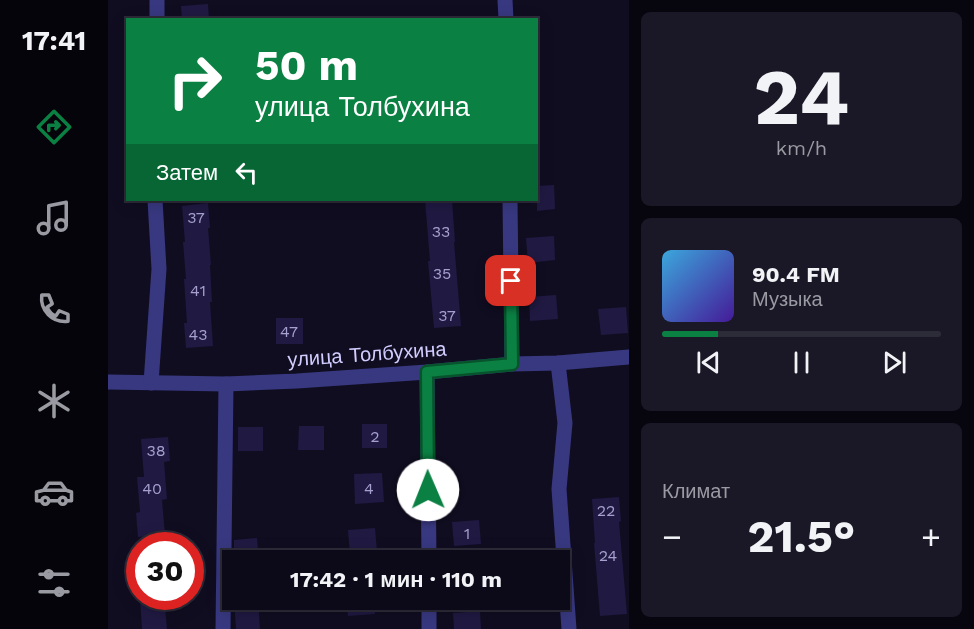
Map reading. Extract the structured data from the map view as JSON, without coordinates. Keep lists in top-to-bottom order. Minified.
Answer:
{"streets":{"street":["улица Толбухина"]},"house_numbers":["37","33","35","41","37","47","43","2","38","40","4","22","1","24"],"page":{"tabs":"17:41","tile":[["24","km/h"],"Климат"],"turn":["50 m","улица Толбухина"],"then":"Затем","song":["90.4 FM","Музыка"],"heat":["−","21.5°","+"],"limit":"30","trip":"17:42 · 1 мин · 110 m"}}
